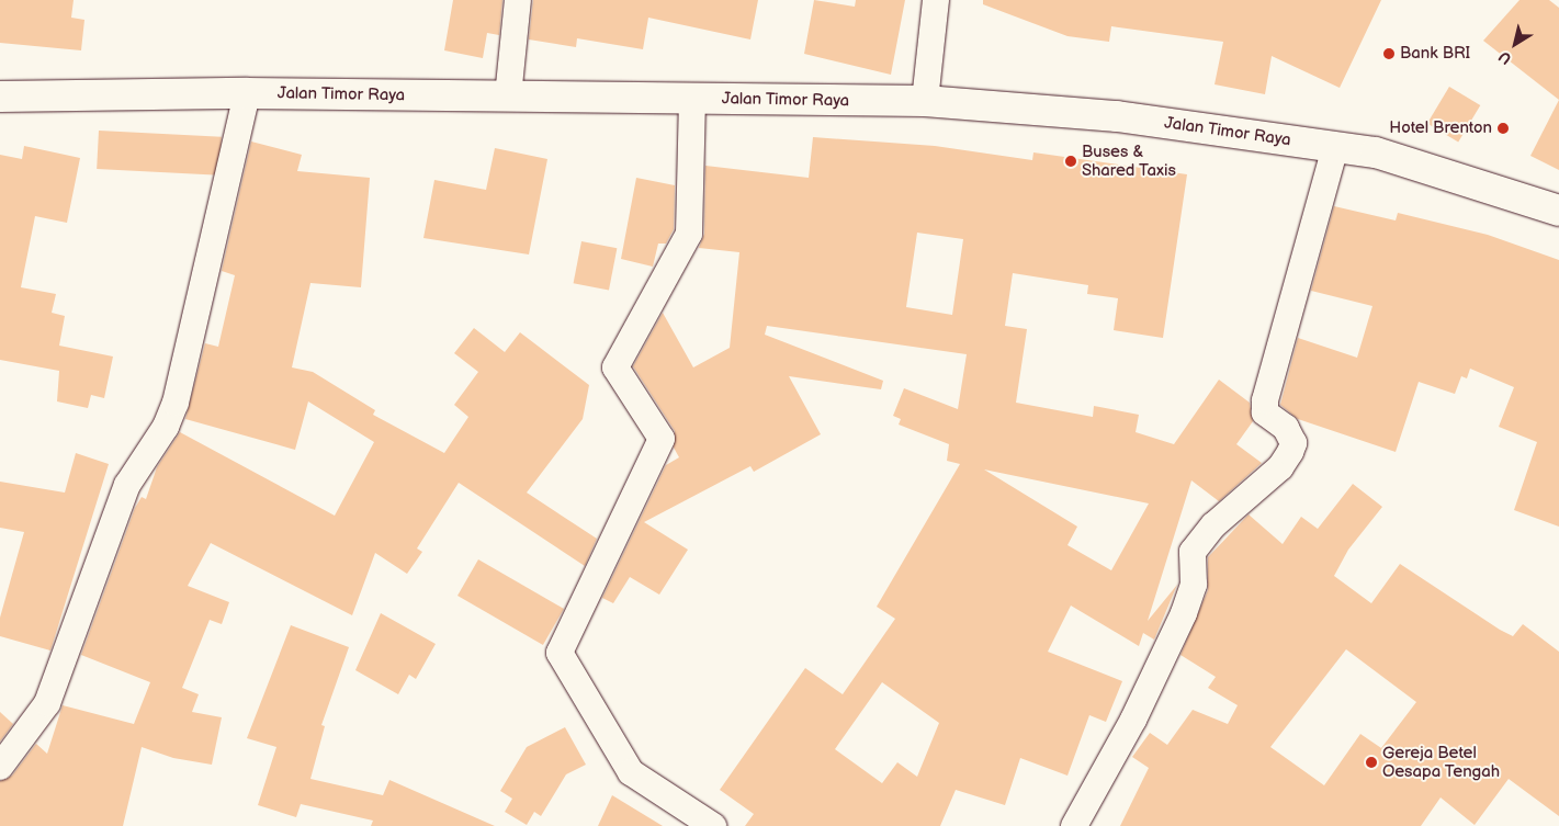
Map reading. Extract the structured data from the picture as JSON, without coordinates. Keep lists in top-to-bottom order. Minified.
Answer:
{"streets":{"highway":["Jalan Timor Raya"]},"places":["Bank BRI","Hotel Brenton","Buses & Shared Taxis","Gereja Betel Oesapa Tengah"],"north":"bottom left"}
